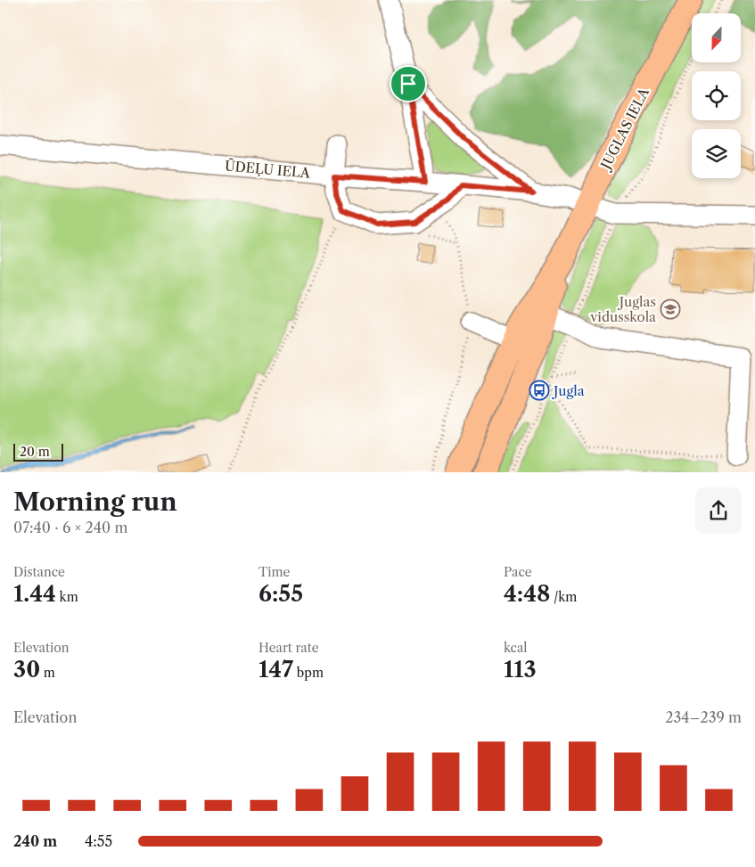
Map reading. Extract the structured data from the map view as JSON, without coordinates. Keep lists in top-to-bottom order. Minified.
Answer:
{"streets":{"main road":["JUGLAS IELA"],"street":["ŪDEĻU IELA"]},"crossings":[["JUGLAS IELA","ŪDEĻU IELA"]],"places":{"school or university":["Juglas vidusskola"],"bus stop":["Jugla"]},"scale_bar":"20 m","north":"bottom","page":{"scale":"20 m","heading":["Morning run","07:40 · 6 × 240 m"],"stats":[["Distance","1.44 km"],["Time","6:55"],["Pace","4:48 /km"],["Elevation","30 m"],["Heart rate","147 bpm"],["kcal","113"]],"chart":["Elevation","234–239 m"],"list":[{"name":"240 m","note":"4:55"}]}}
